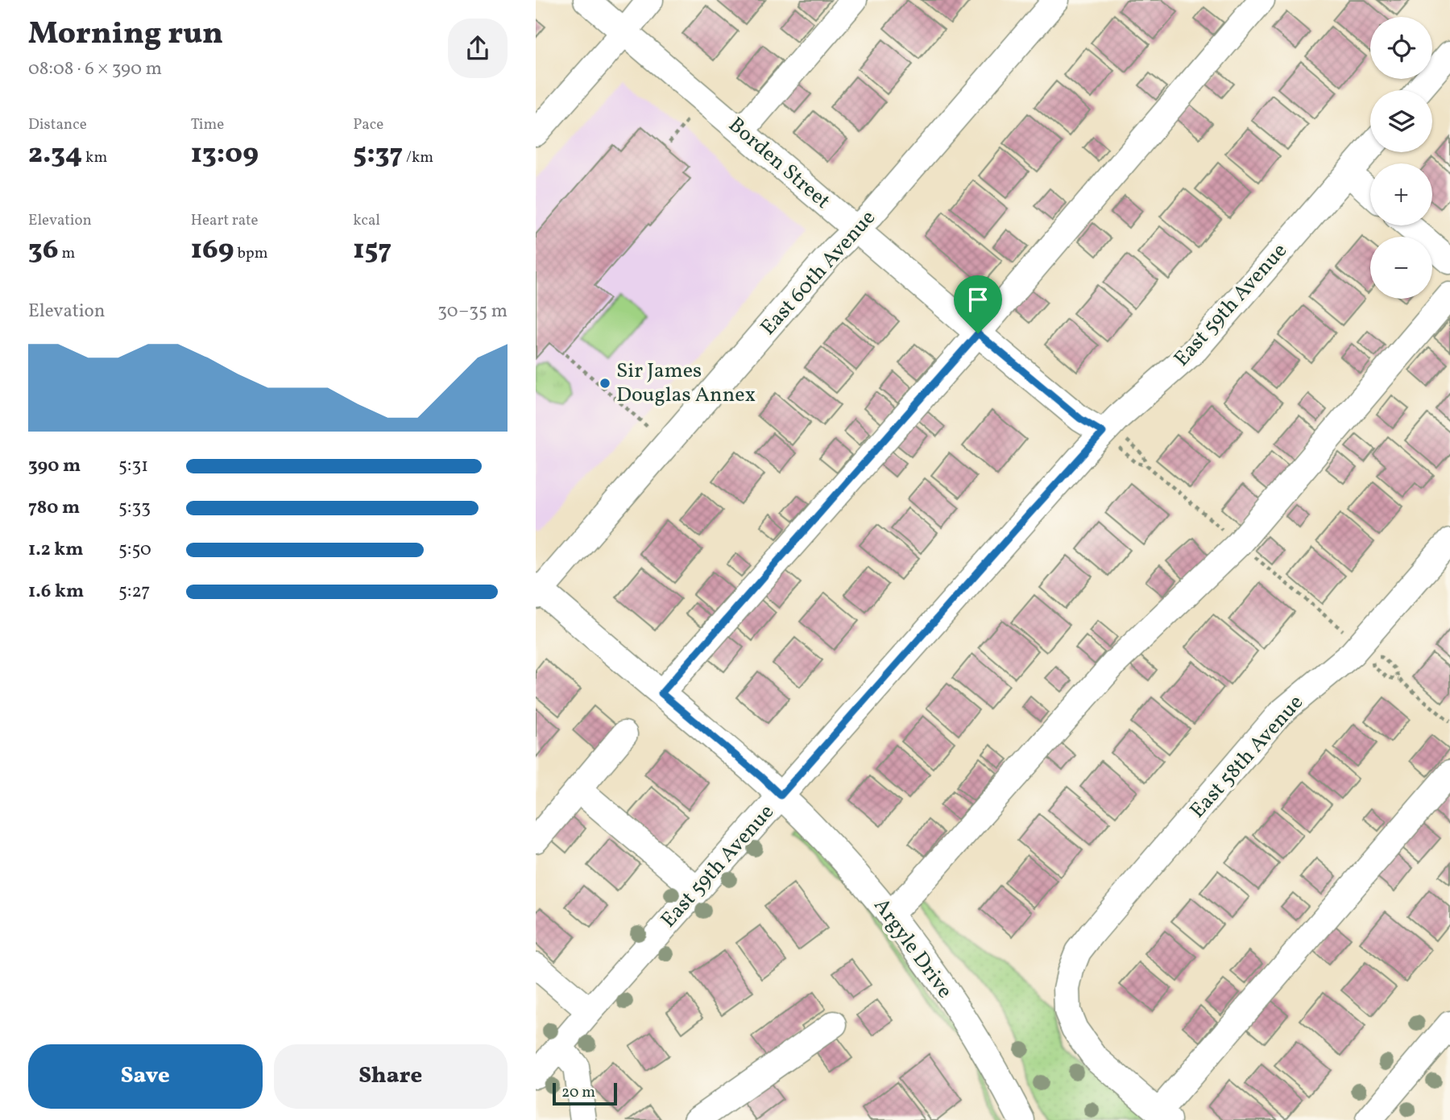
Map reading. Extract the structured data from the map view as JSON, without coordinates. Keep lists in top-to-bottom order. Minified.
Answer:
{"streets":{"street":["Borden Street","East 60th Avenue","East 59th Avenue","East 58th Avenue","Argyle Drive"]},"crossings":[["Borden Street","East 60th Avenue"],["Borden Street","East 59th Avenue"],["East 60th Avenue","Argyle Drive"],["East 59th Avenue","Argyle Drive"]],"places":["Sir James Douglas Annex"],"scale_bar":"20 m","page":{"heading":["Morning run","08:08 · 6 × 390 m"],"map_buttons":["+","−"],"stats":[["Distance","2.34 km"],["Time","13:09"],["Pace","5:37 /km"],["Elevation","36 m"],["Heart rate","169 bpm"],["kcal","157"]],"chart":["Elevation","30–35 m"],"list":[{"name":"390 m","note":"5:31"},{"name":"780 m","note":"5:33"},{"name":"1.2 km","note":"5:50"},{"name":"1.6 km","note":"5:27"}],"buttons":["Save","Share"],"scale":"20 m"}}
